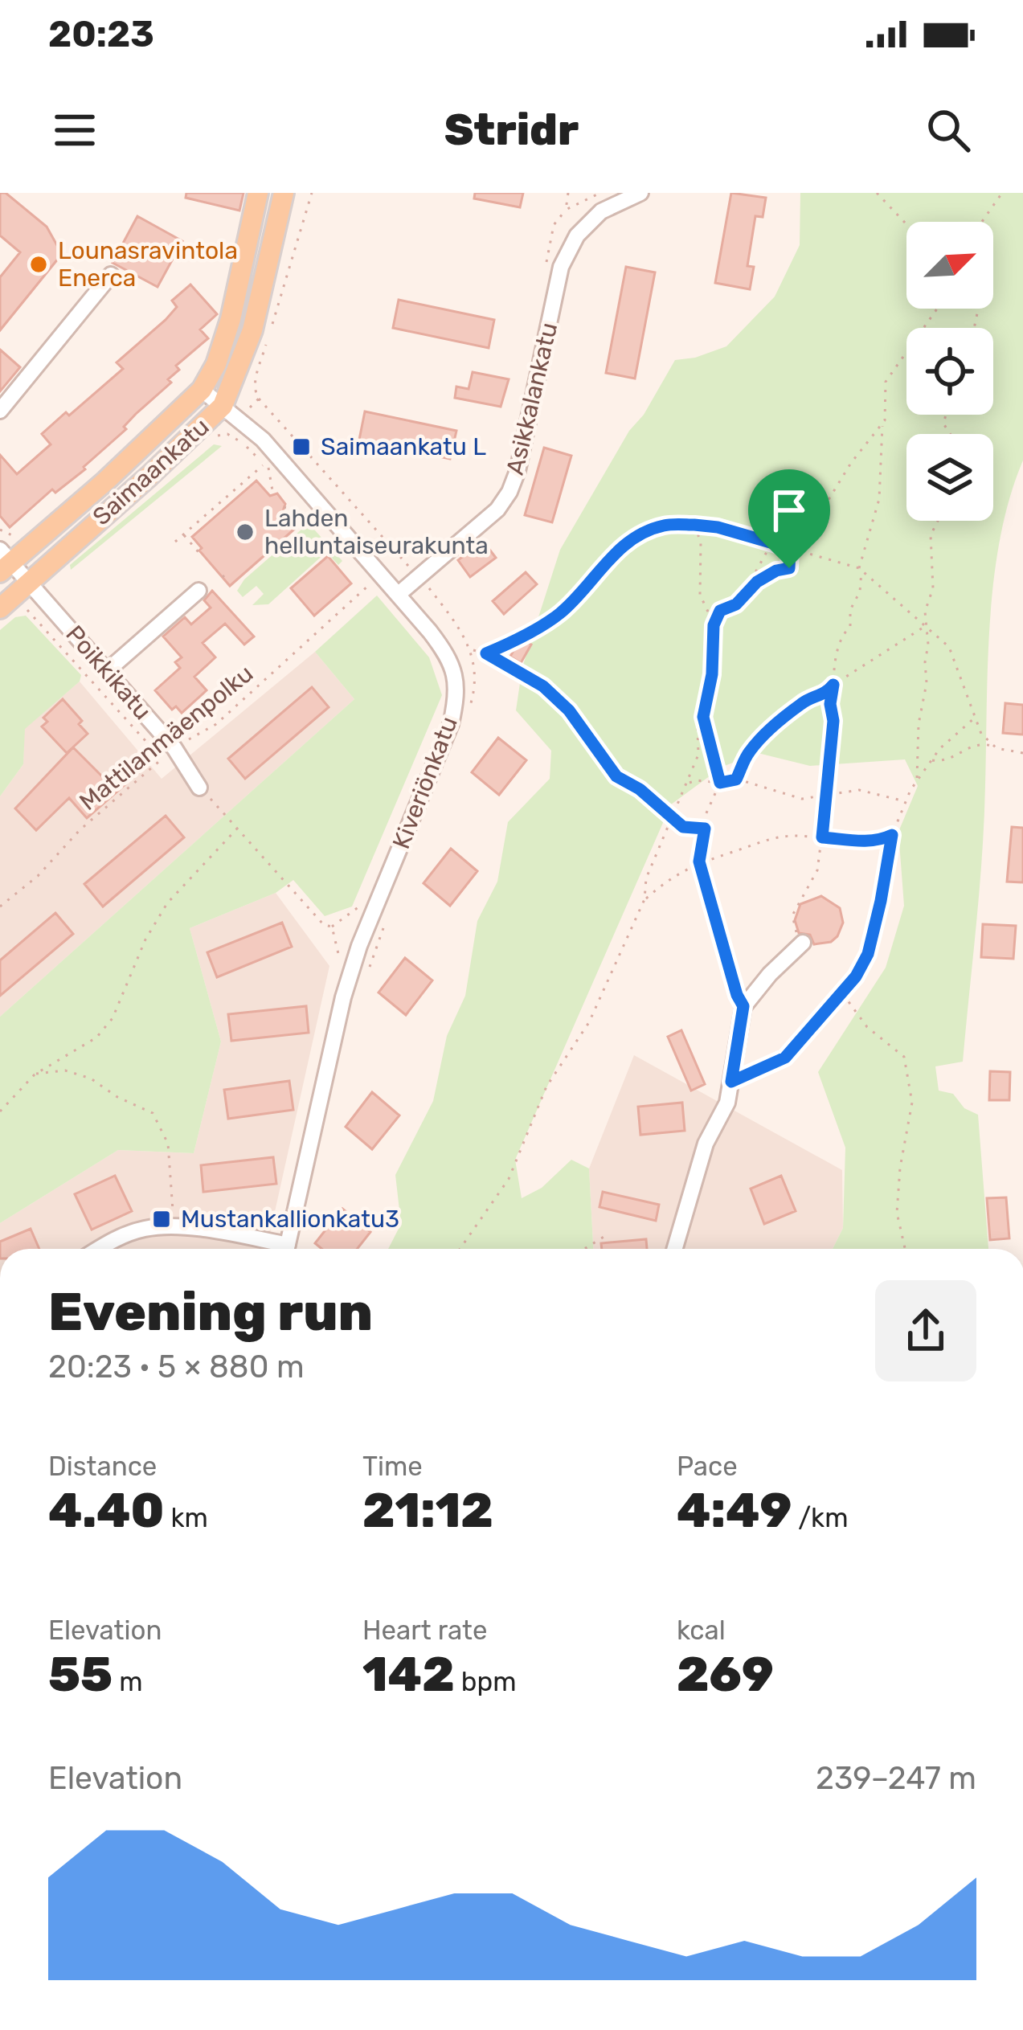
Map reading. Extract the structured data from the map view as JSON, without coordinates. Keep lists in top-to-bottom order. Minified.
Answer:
{"streets":{"main road":["Saimaankatu"],"street":["Asikkalankatu","Poikkikatu","Kiveriönkatu"],"path":["Mattilanmäenpolku"]},"crossings":[["Asikkalankatu","Kiveriönkatu"],["Saimaankatu","Poikkikatu"],["Saimaankatu","Kiveriönkatu"],["Poikkikatu","Mattilanmäenpolku"],["Mattilanmäenpolku","Kiveriönkatu"]],"places":{"other":["Lounasravintola Enerca","Lahden helluntaiseurakunta"],"transit":["Saimaankatu L","Mustankallionkatu3"]},"north":"top right","page":{"status":"20:23","header":"Stridr","heading":["Evening run","20:23 · 5 × 880 m"],"stats":[["Distance","4.40 km"],["Time","21:12"],["Pace","4:49 /km"],["Elevation","55 m"],["Heart rate","142 bpm"],["kcal","269"]],"chart":["Elevation","239–247 m"]}}
